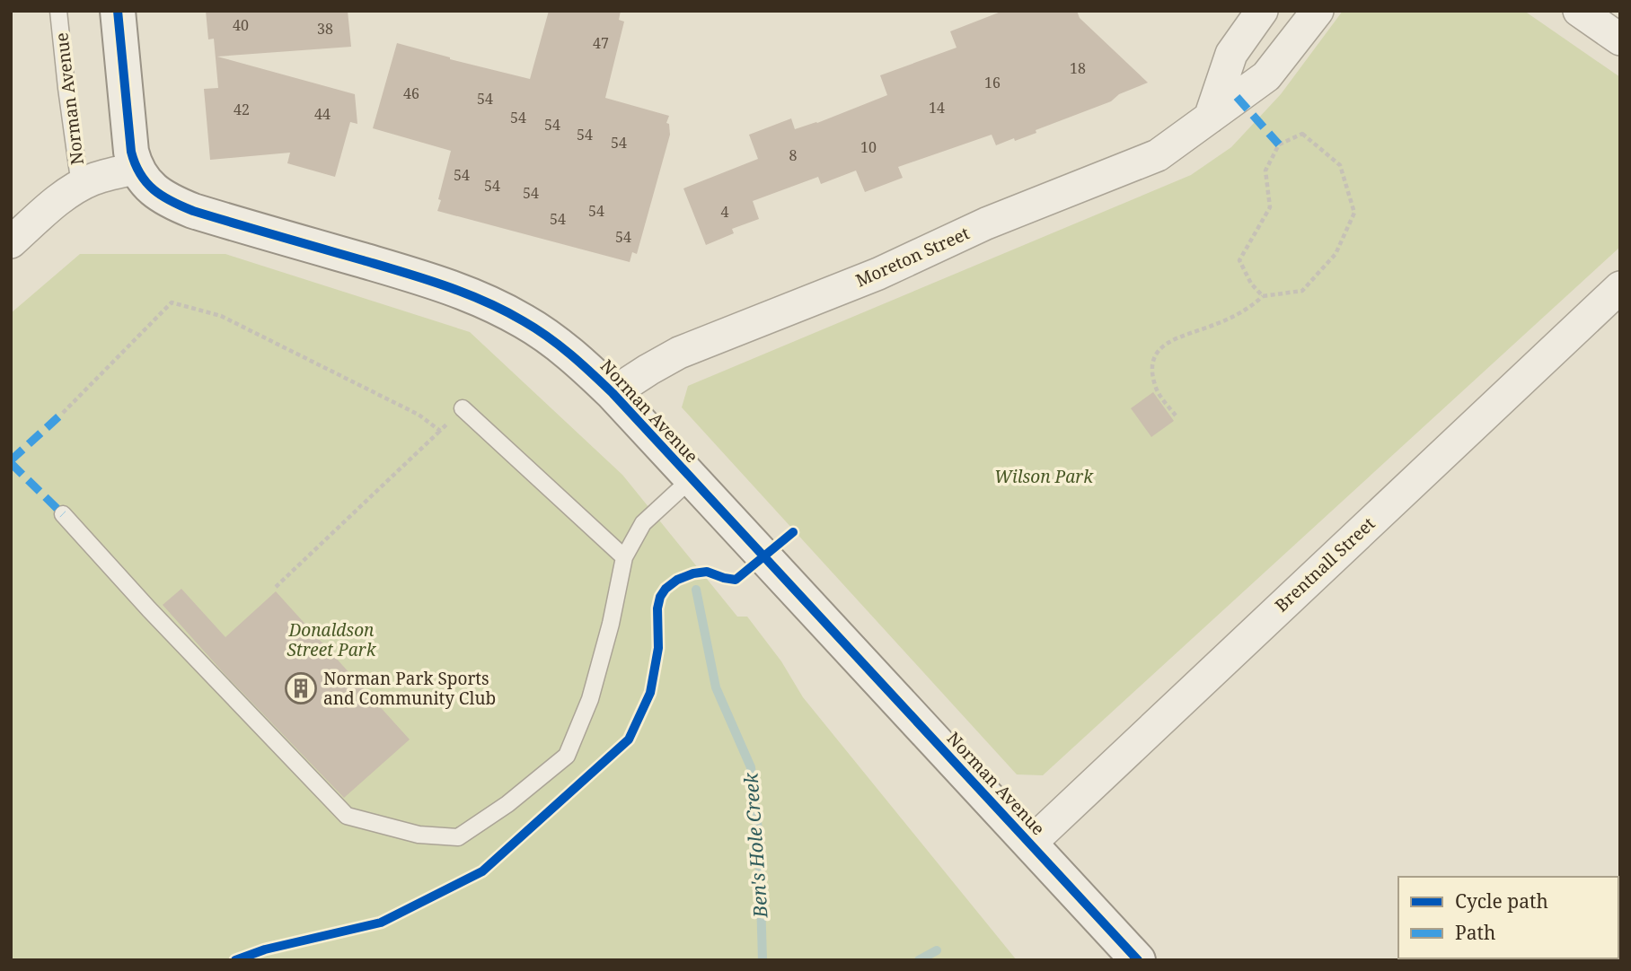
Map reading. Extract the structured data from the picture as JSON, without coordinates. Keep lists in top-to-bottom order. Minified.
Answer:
{"streets":{"street":["Norman Avenue","Moreton Street","Brentnall Street"]},"crossings":[["Norman Avenue","Moreton Street"],["Norman Avenue","Brentnall Street"]],"water":["Ben's Hole Creek"],"parks":["Wilson Park","Donaldson Street Park"],"places":{"building":["Norman Park Sports and Community Club"]},"house_numbers":["40","38","47","18","16","46","54","14","42","44","54","54","54","54","10","8","54","54","54","54","4","54","54"],"legend":["Cycle path","Path"]}
